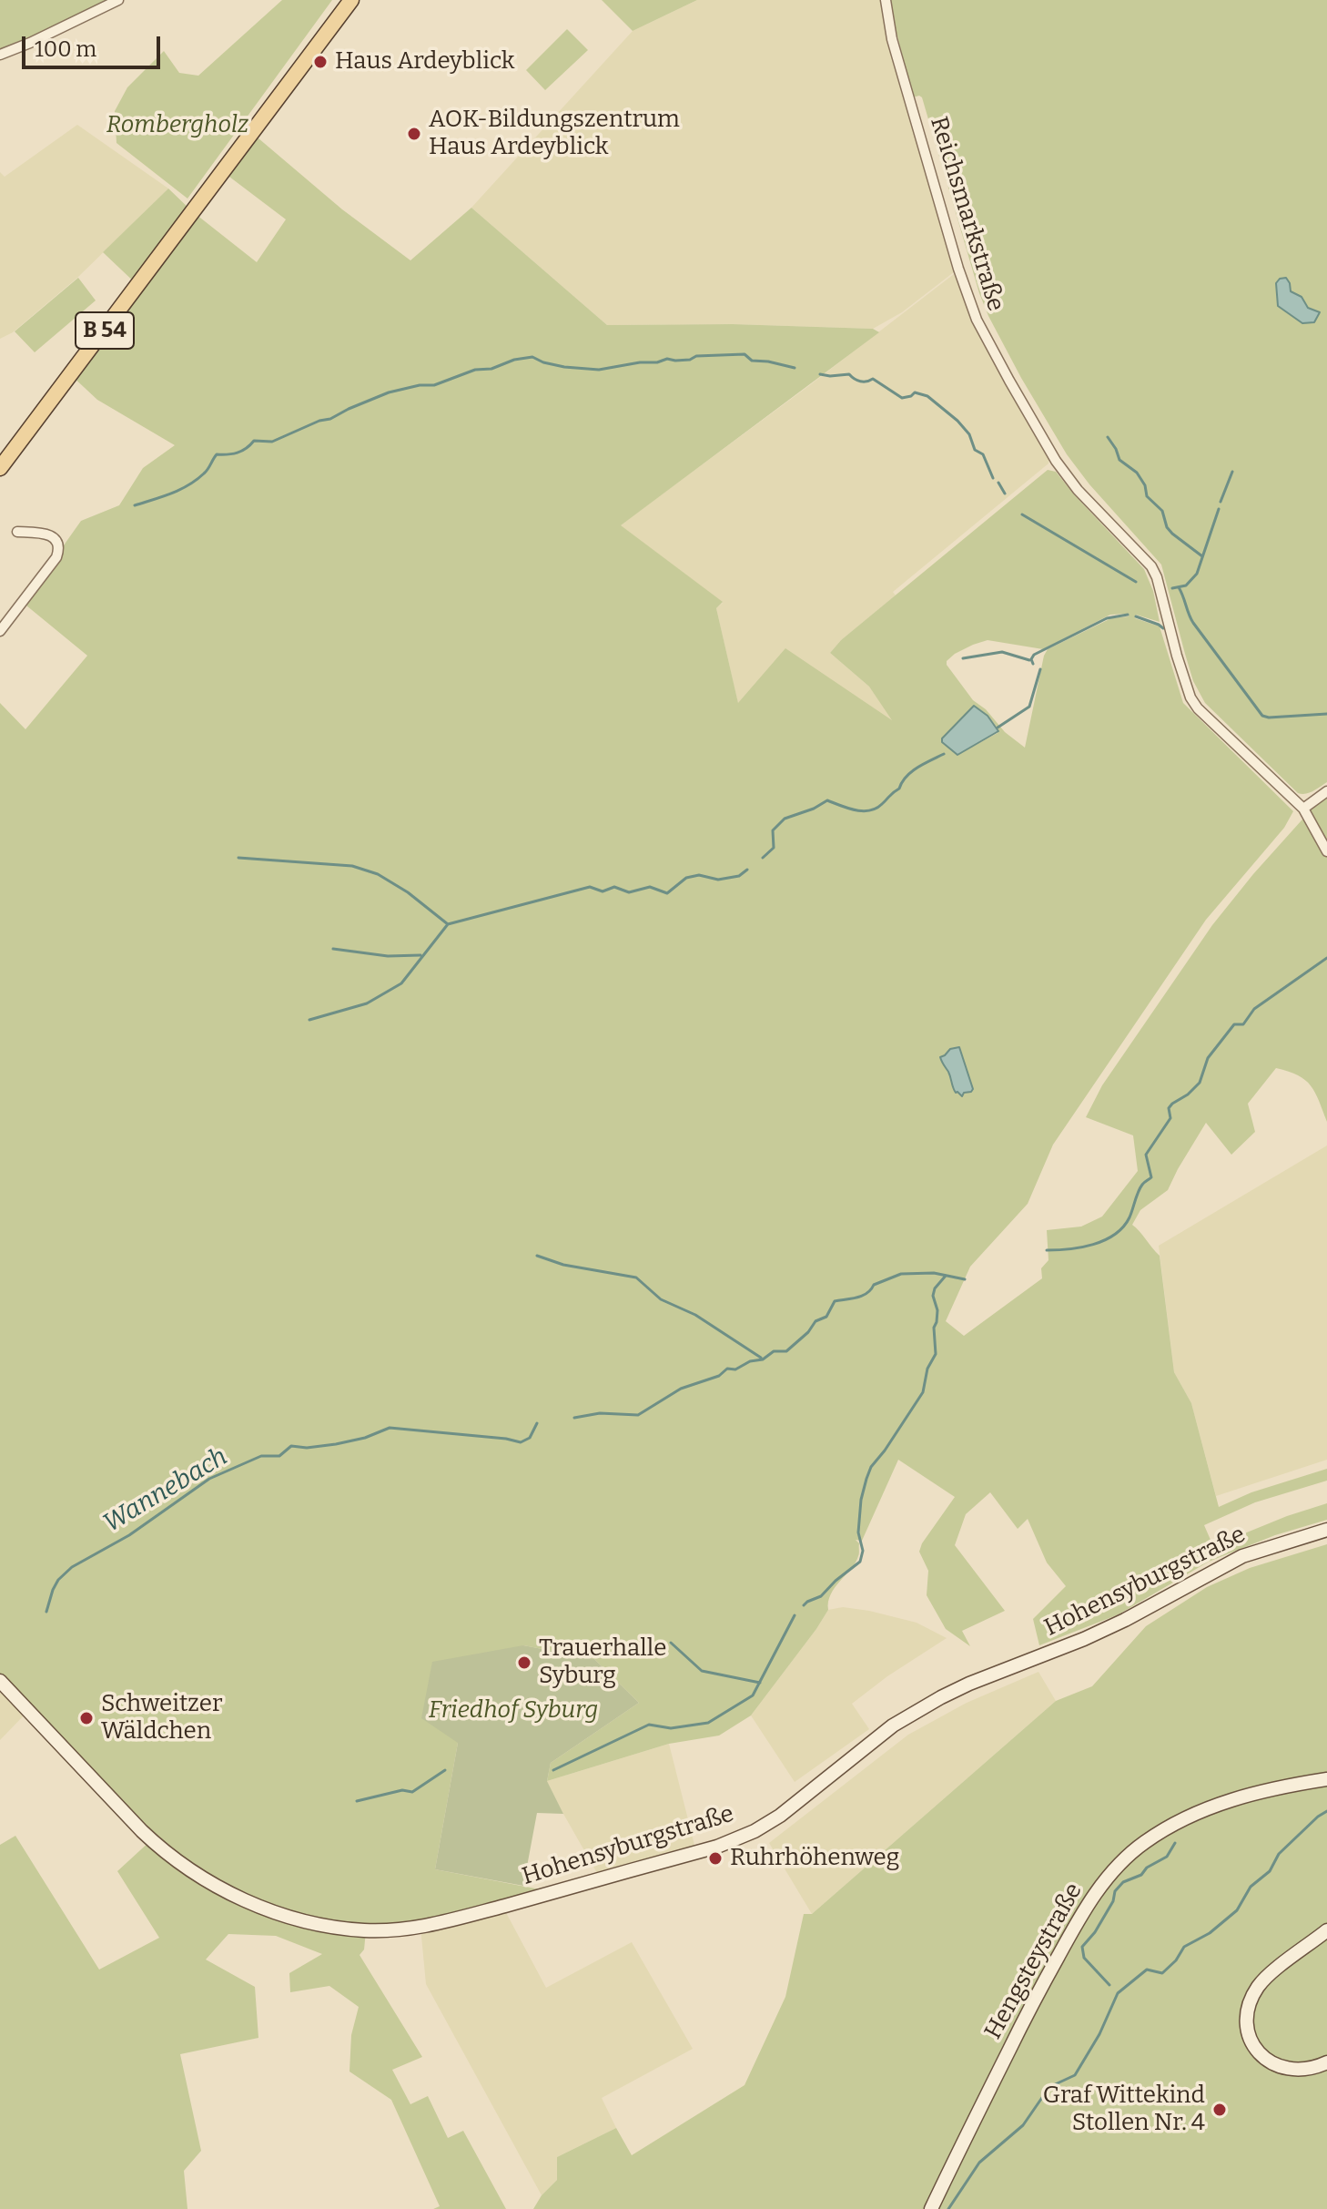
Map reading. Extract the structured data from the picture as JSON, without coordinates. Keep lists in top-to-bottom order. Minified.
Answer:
{"streets":{"main road":["B 54","Hohensyburgstraße","Hengsteystraße"],"street":["Reichsmarkstraße"]},"water":["Wannebach"],"parks":["Rombergholz","Friedhof Syburg"],"places":["Haus Ardeyblick","AOK-Bildungszentrum Haus Ardeyblick","Trauerhalle Syburg","Schweitzer Wäldchen","Ruhrhöhenweg","Graf Wittekind Stollen Nr. 4"],"scale_bar":"100 m"}
